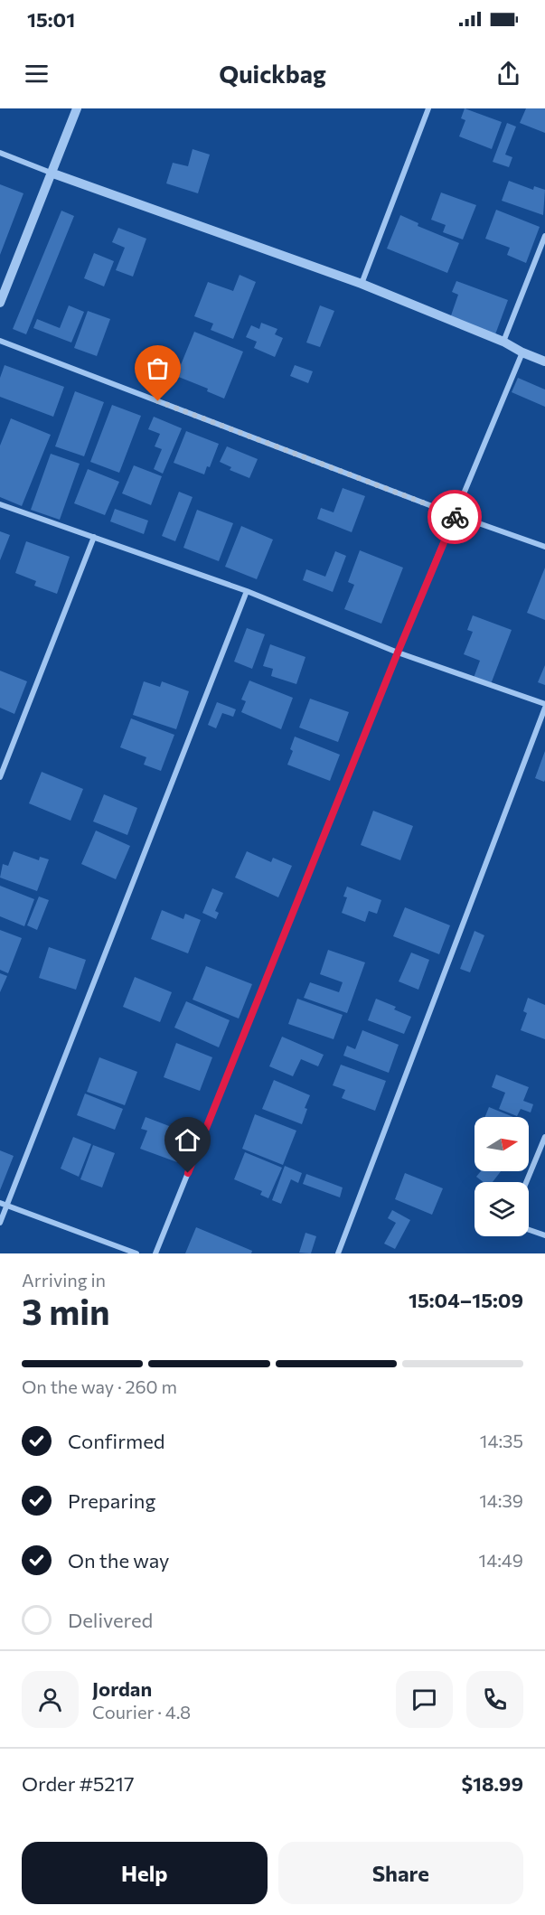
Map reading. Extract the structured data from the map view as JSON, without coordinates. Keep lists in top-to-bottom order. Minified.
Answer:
{"north":"right","page":{"status":"15:01","header":"Quickbag","heading":["3 min","Arriving in","15:04–15:09"],"panel":["Jordan","Courier · 4.8","Order #5217","$18.99"],"bar":"On the way · 260 m","list":[["Confirmed","14:35"],["Preparing","14:39"],["On the way","14:49"],"Delivered"],"buttons":["Help","Share"]}}
